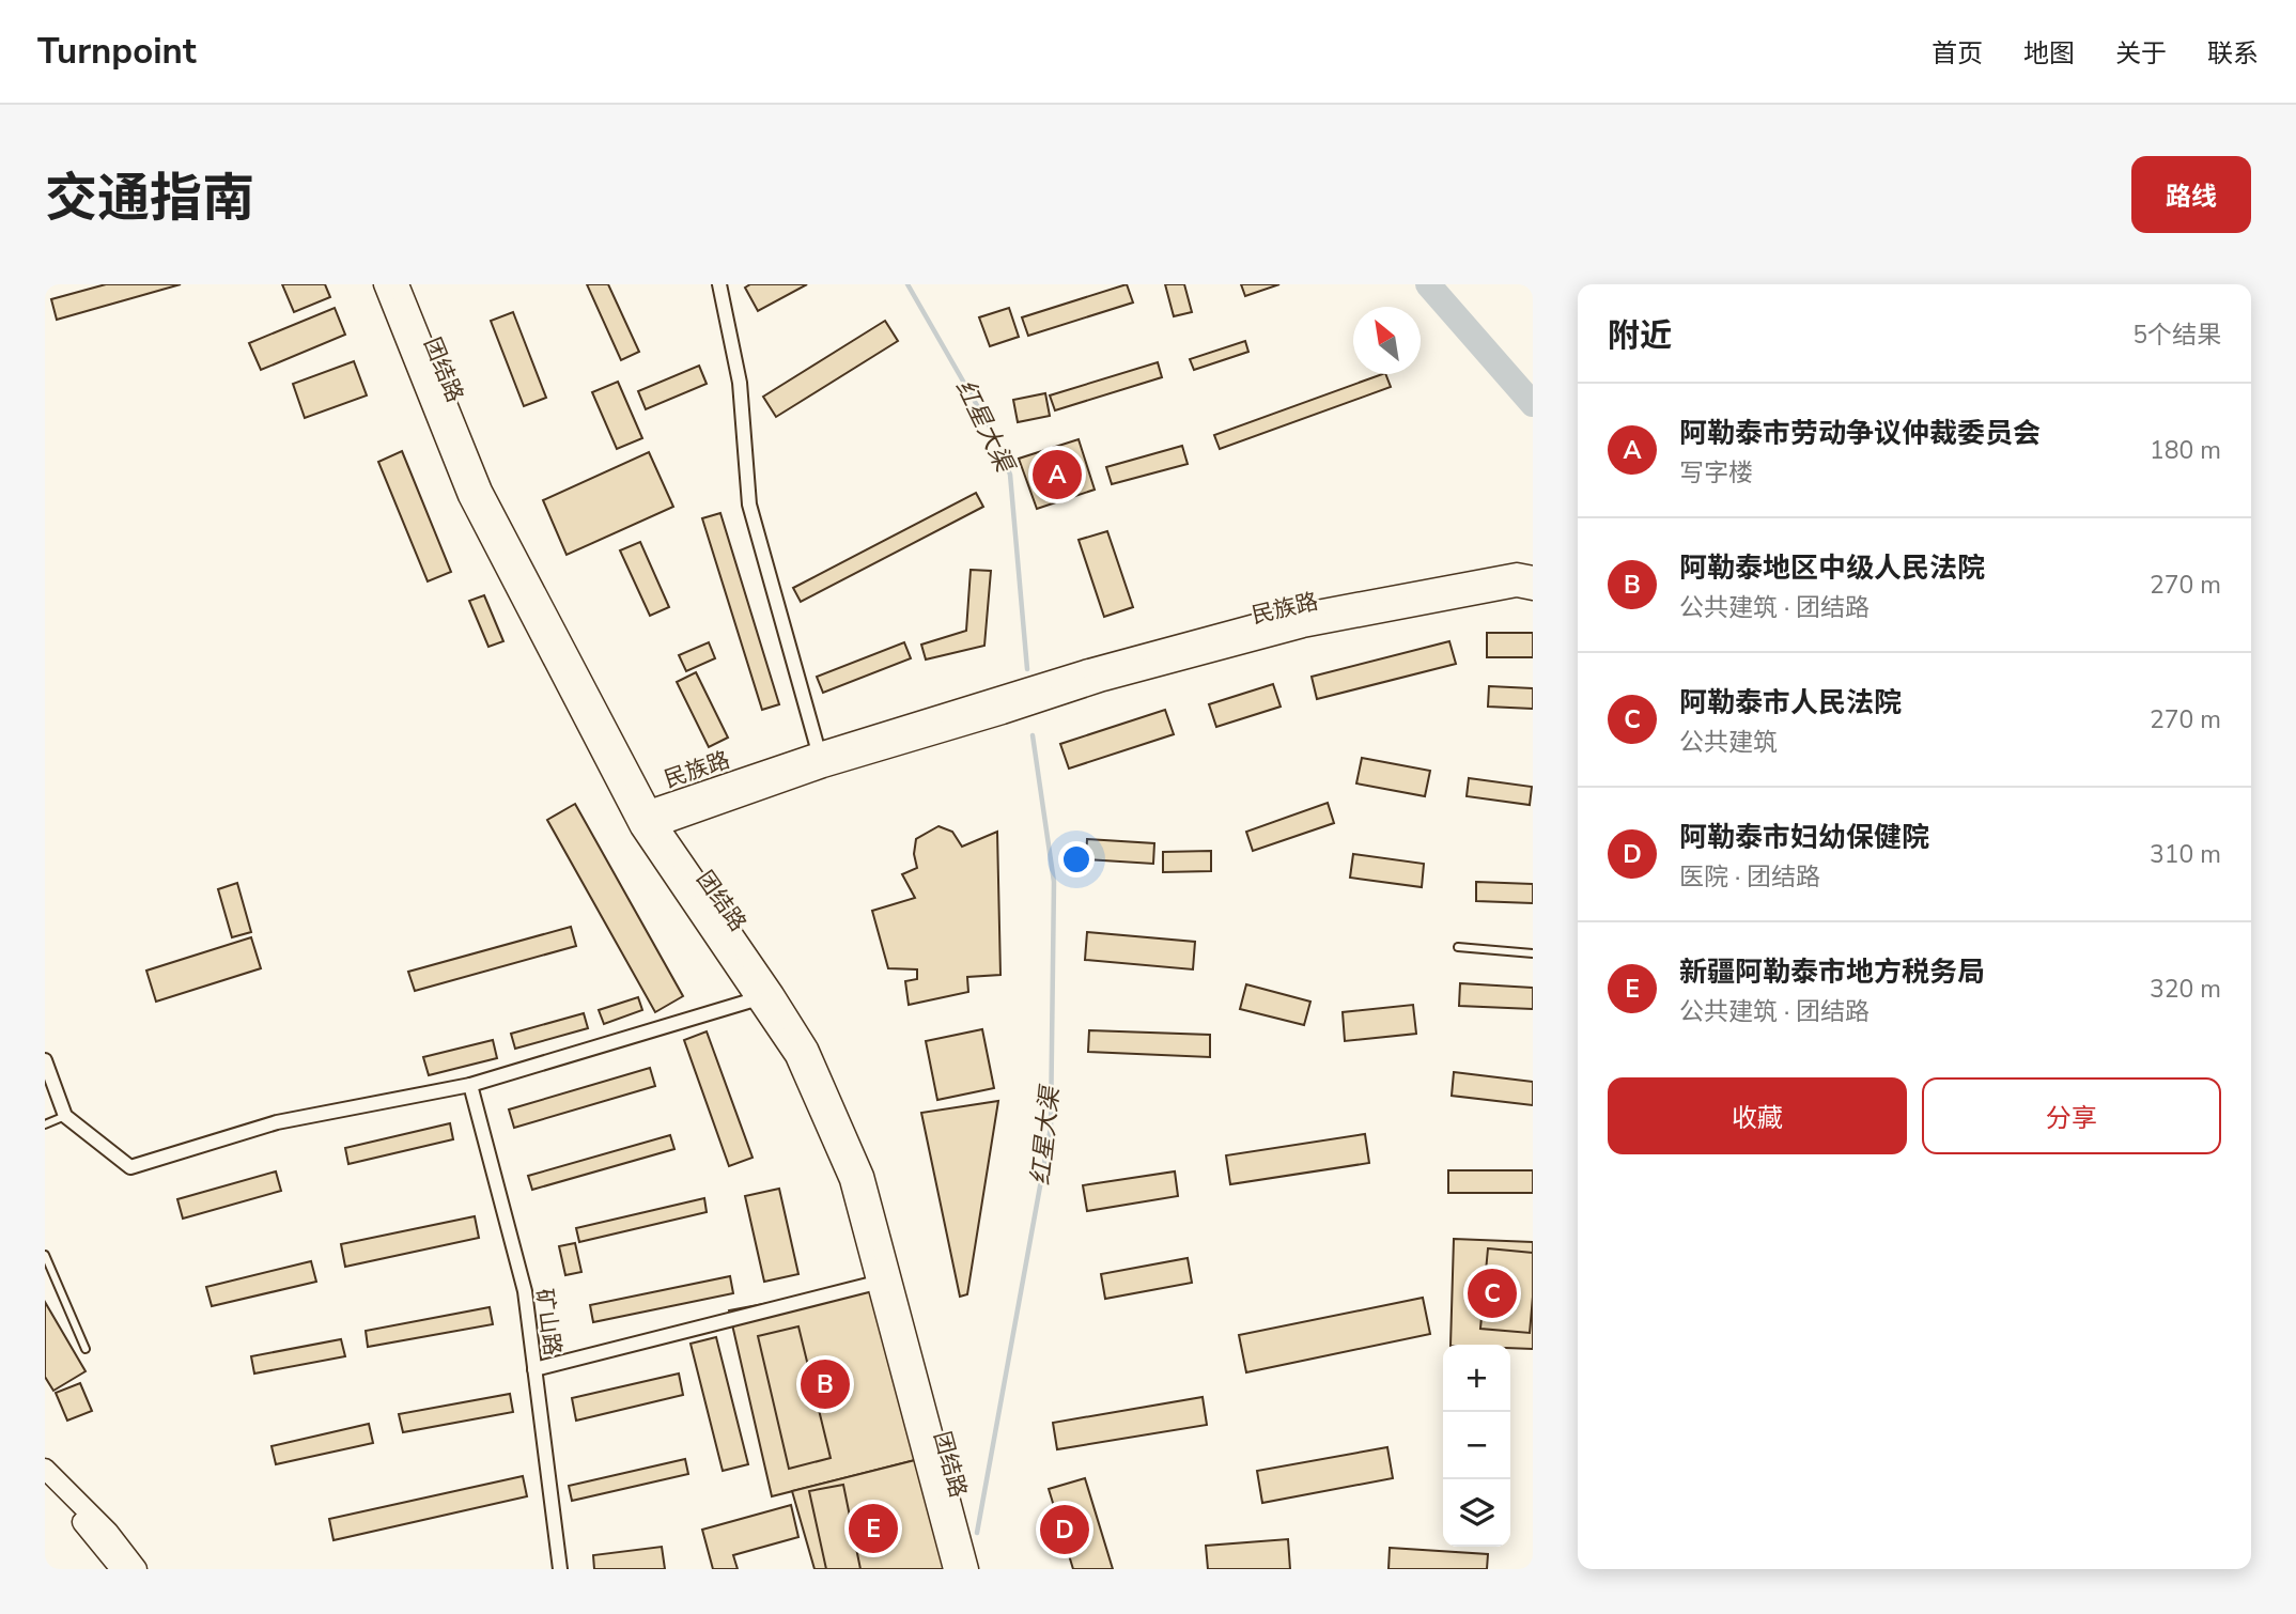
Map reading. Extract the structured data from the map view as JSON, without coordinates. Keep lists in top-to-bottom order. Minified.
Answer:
{"streets":{"main road":["团结路","民族路"],"street":["矿山路"]},"crossings":[["团结路","民族路"]],"water":["红星大渠"],"north":"top left","page":{"header":"Turnpoint","nav":["首页","地图","关于","联系"],"title":"交通指南","buttons":["路线",["收藏","分享"]],"heading":["附近","5个结果"],"list":[{"mark":"A","name":"阿勒泰市劳动争议仲裁委员会","note":"写字楼","value":"180 m"},{"mark":"B","name":"阿勒泰地区中级人民法院","note":"公共建筑 · 团结路","value":"270 m"},{"mark":"C","name":"阿勒泰市人民法院","note":"公共建筑","value":"270 m"},{"mark":"D","name":"阿勒泰市妇幼保健院","note":"医院 · 团结路","value":"310 m"},{"mark":"E","name":"新疆阿勒泰市地方税务局","note":"公共建筑 · 团结路","value":"320 m"}],"pins":["A","C","B","E","D"],"map_buttons":["+","−"]}}
